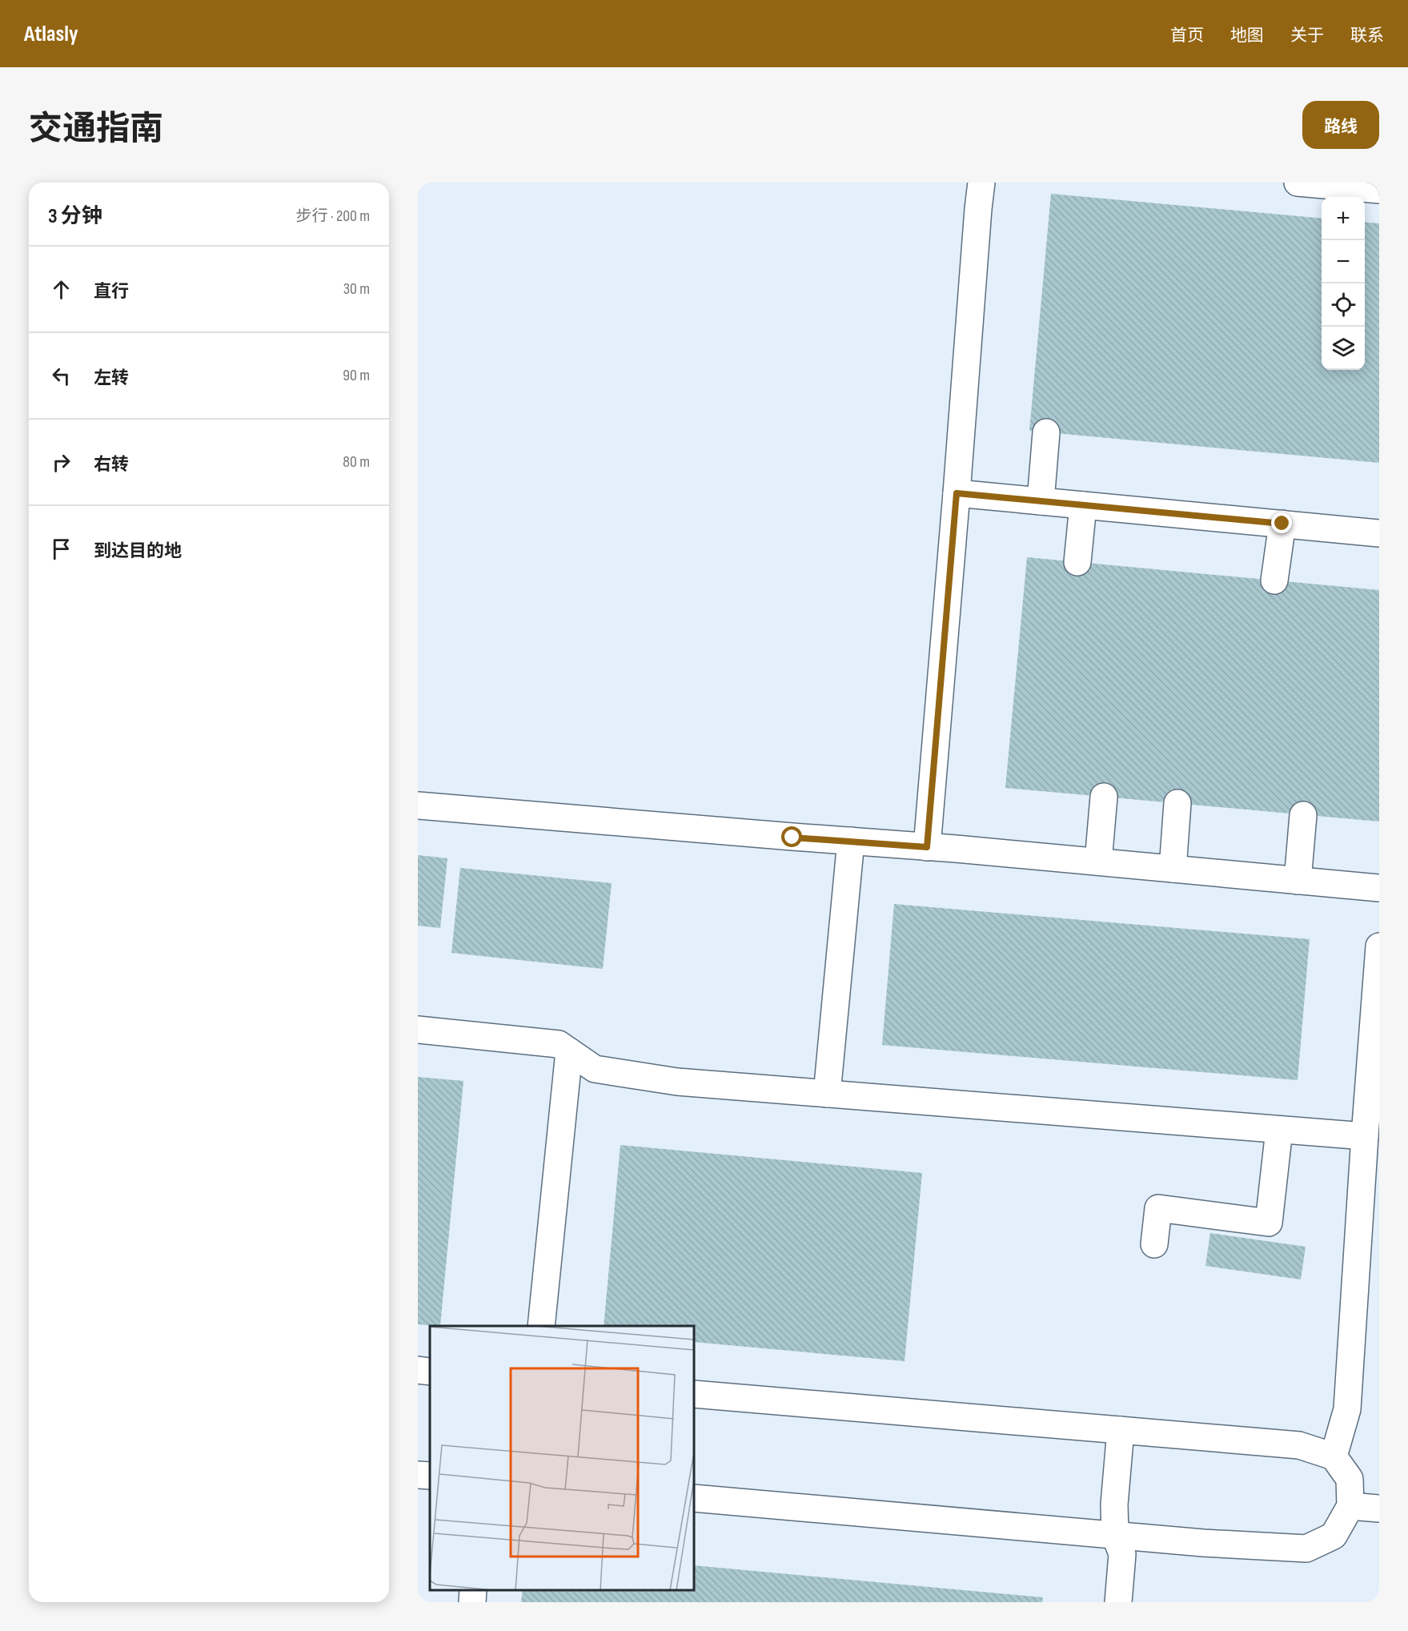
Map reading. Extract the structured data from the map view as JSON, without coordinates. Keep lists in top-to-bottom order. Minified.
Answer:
{"page":{"header":"Atlasly","nav":["首页","地图","关于","联系"],"title":"交通指南","buttons":"路线","heading":["3 分钟","步行 · 200 m"],"map_buttons":["+","−"],"list":[["直行","30 m"],["左转","90 m"],["右转","80 m"],"到达目的地"]}}
